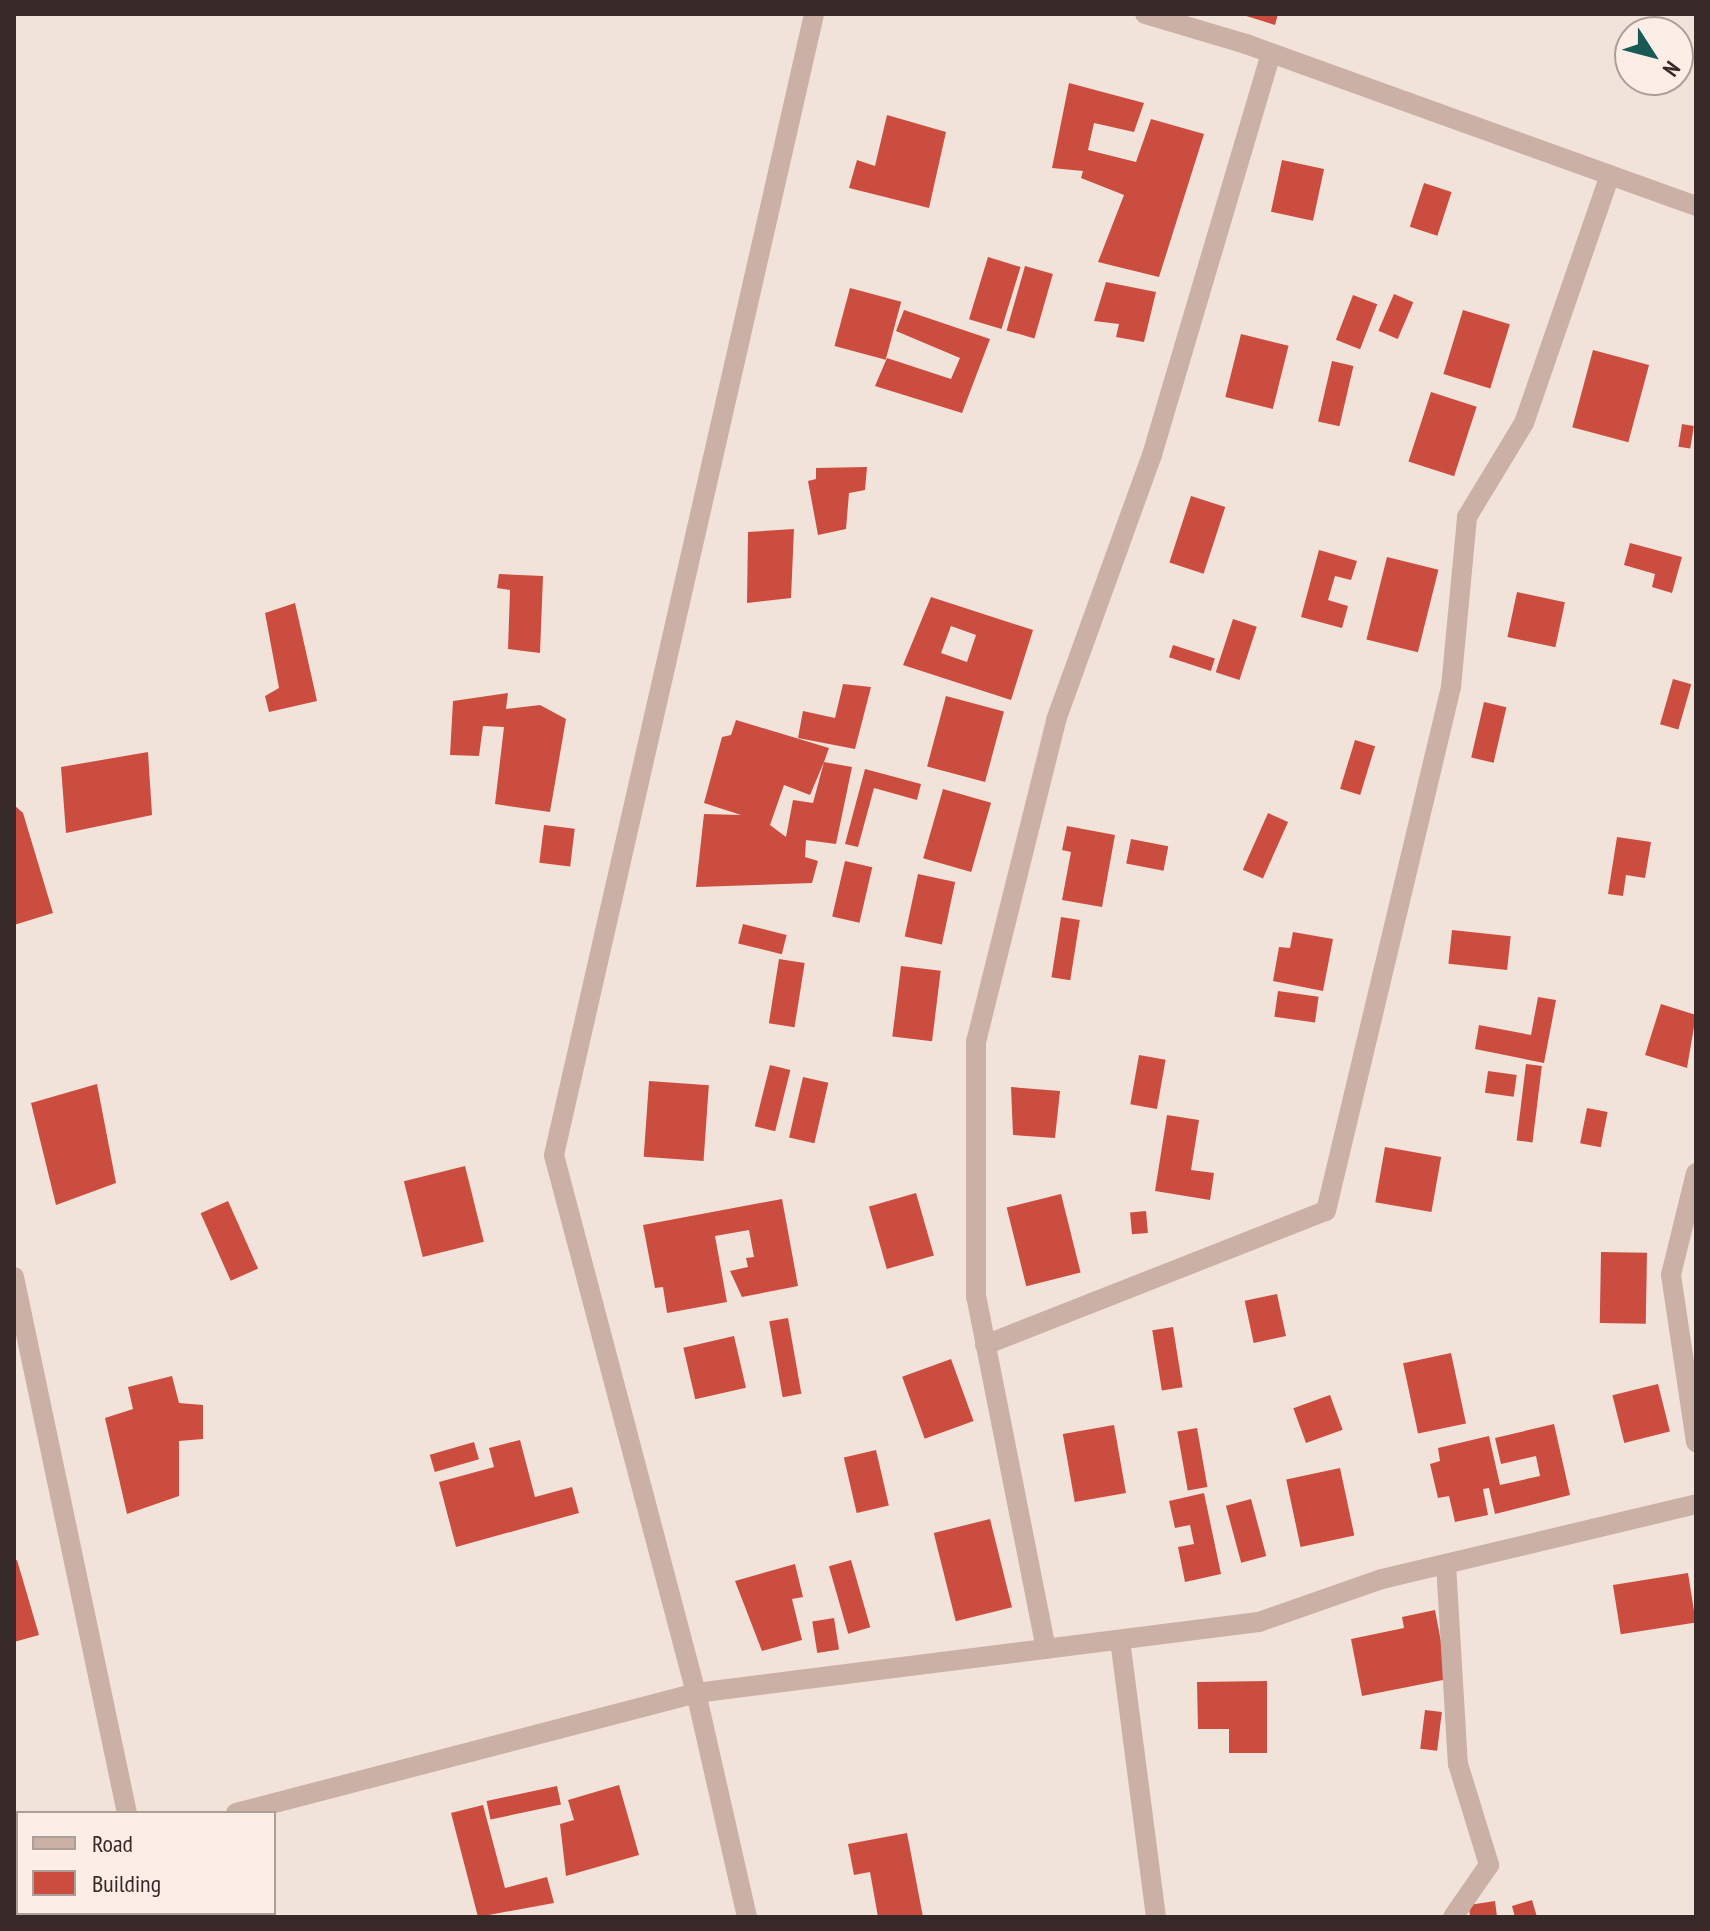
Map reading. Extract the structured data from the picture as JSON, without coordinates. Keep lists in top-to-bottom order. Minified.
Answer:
{"legend":["Road","Building"],"north":"bottom right"}
